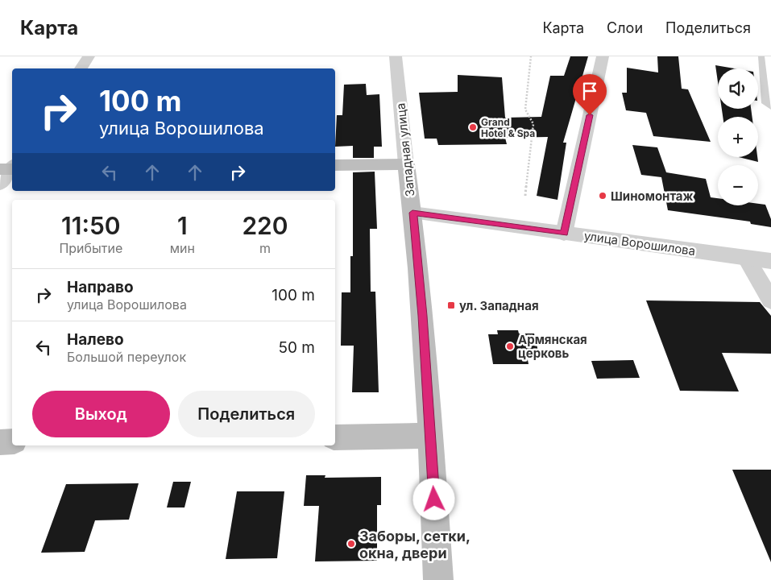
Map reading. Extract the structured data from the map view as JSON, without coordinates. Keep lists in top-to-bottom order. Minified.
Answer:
{"streets":{"main road":["Западная улица"],"street":["улица Ворошилова"]},"crossings":[["Западная улица","улица Ворошилова"]],"places":{"other":["Grand Hotel & Spa","Шиномонтаж","Армянская церковь","Заборы, сетки, окна, двери"],"transit":["ул. Западная"]},"page":{"header":"Карта","nav":["Карта","Слои","Поделиться"],"map_buttons":["+","−"],"turn":["100 m","улица Ворошилова"],"eta":["11:50","Прибытие","1","мин","220","m"],"list":[{"name":"Направо","note":"улица Ворошилова","value":"100 m"},{"name":"Налево","note":"Большой переулок","value":"50 m"}],"buttons":["Выход","Поделиться"]}}
